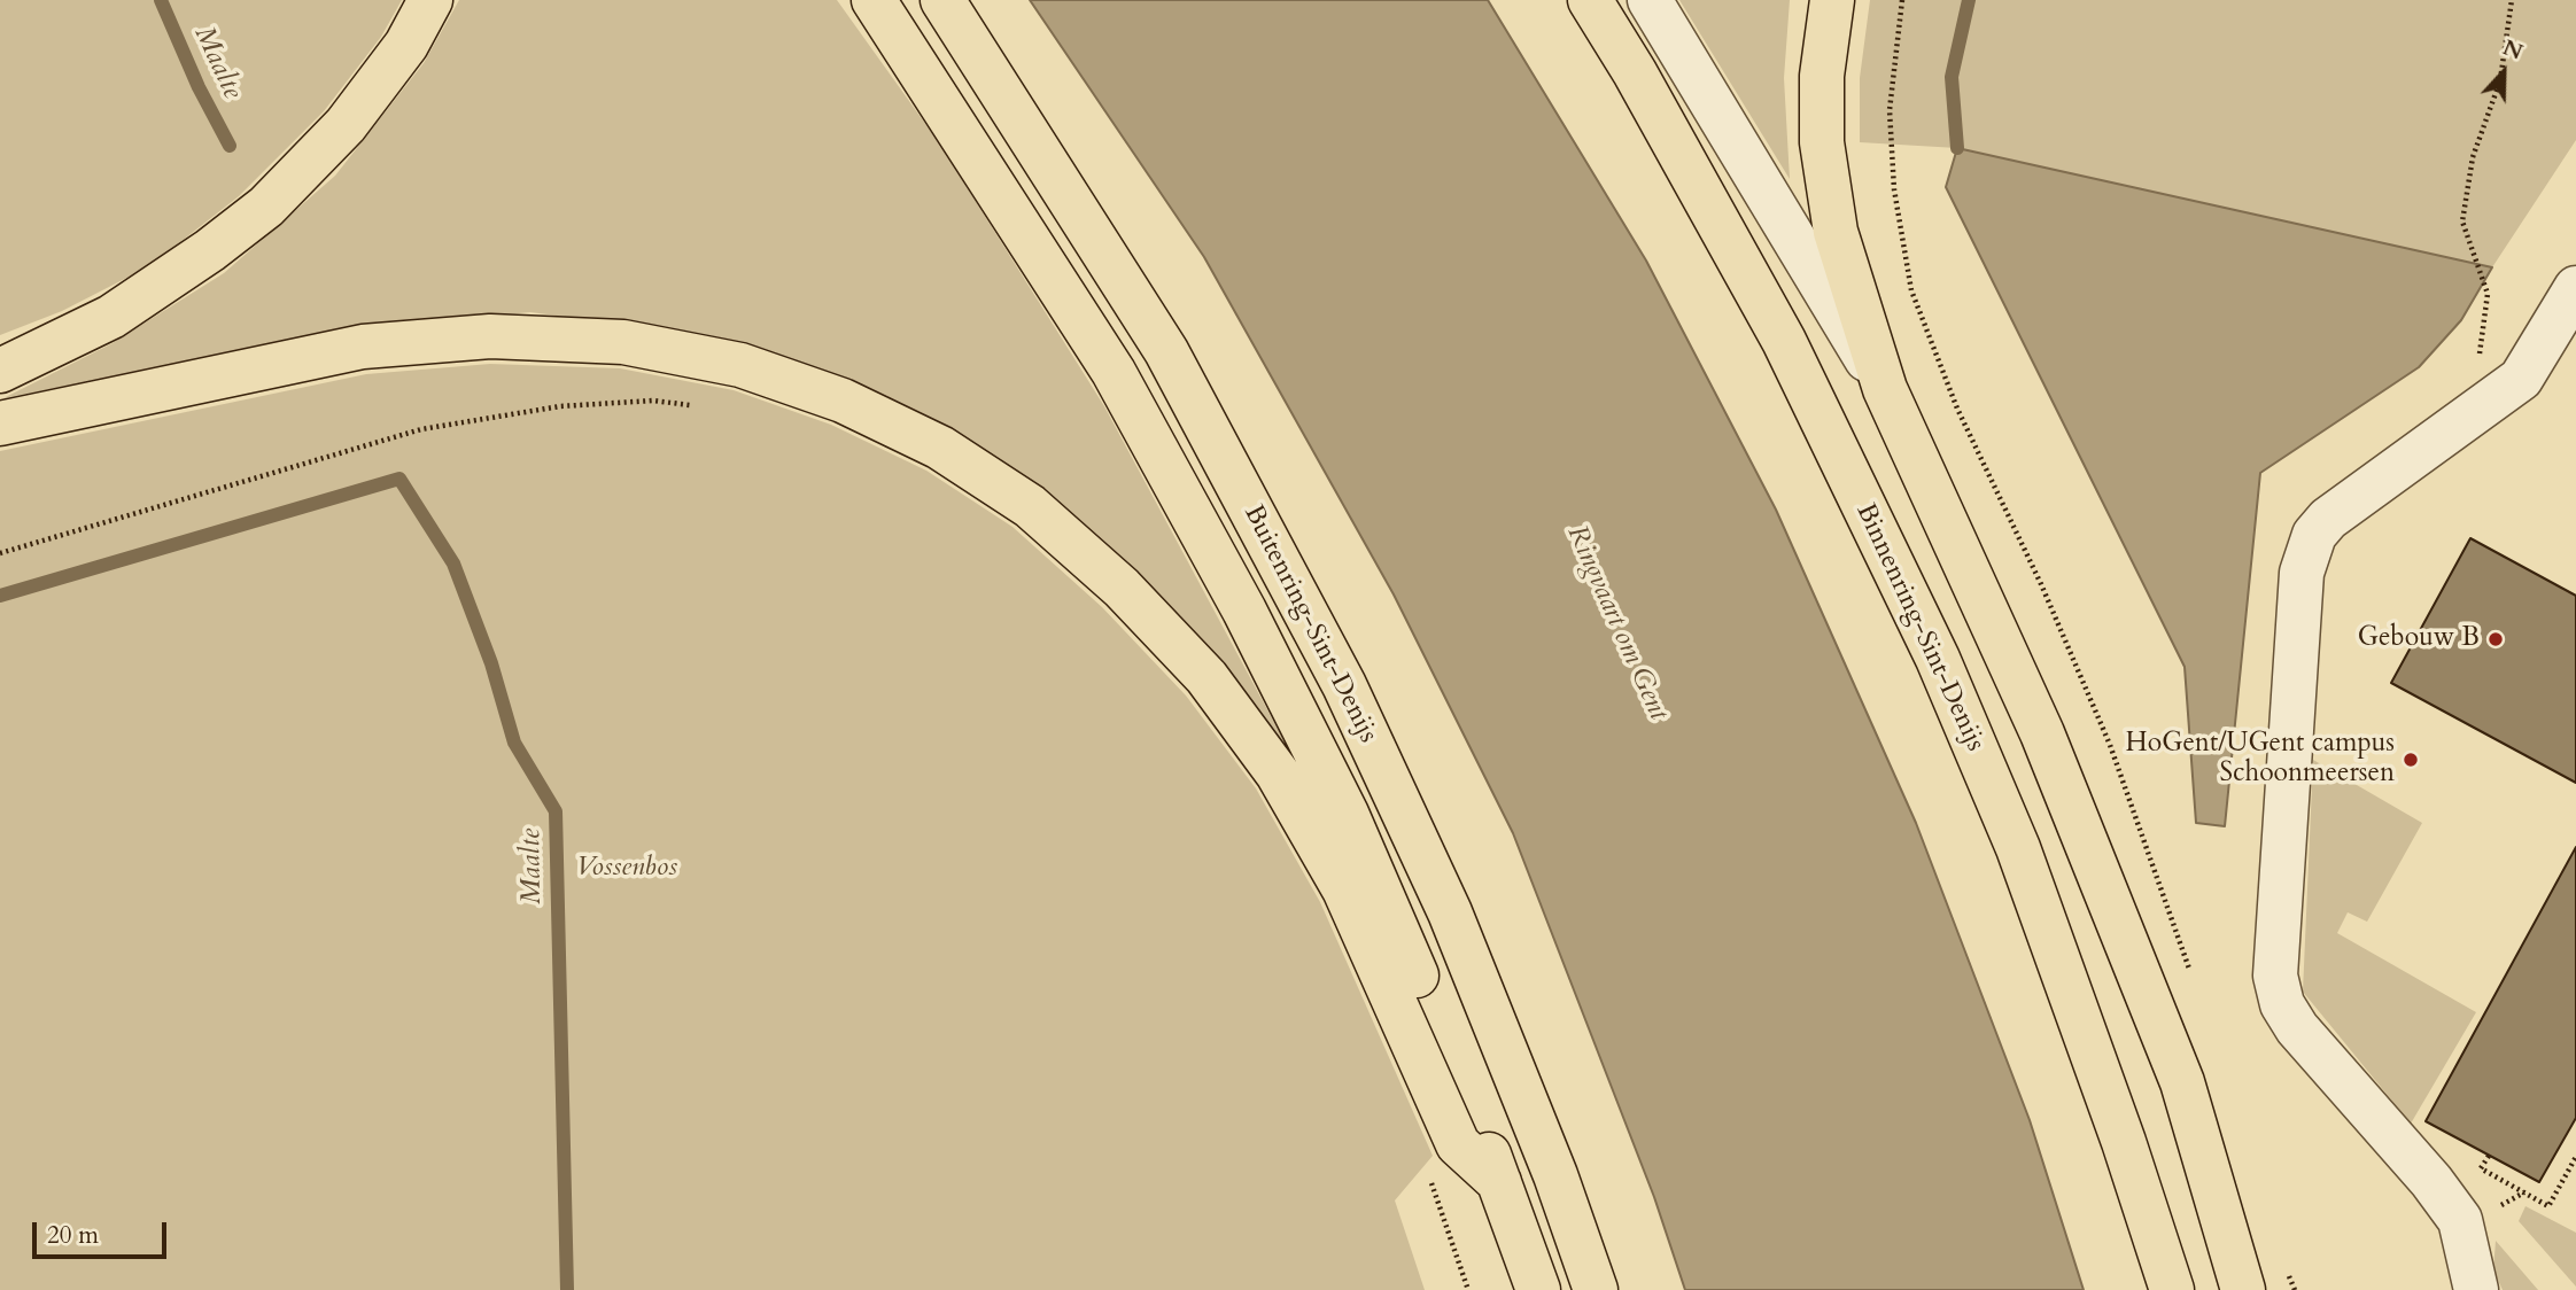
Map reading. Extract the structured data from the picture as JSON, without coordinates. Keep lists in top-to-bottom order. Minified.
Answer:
{"streets":{"highway":["Buitenring-Sint-Denijs","Binnenring-Sint-Denijs"]},"water":["Maalte","Ringvaart om Gent"],"parks":["Vossenbos"],"places":["Gebouw B","HoGent/UGent campus Schoonmeersen"],"scale_bar":"20 m","north":"top"}
